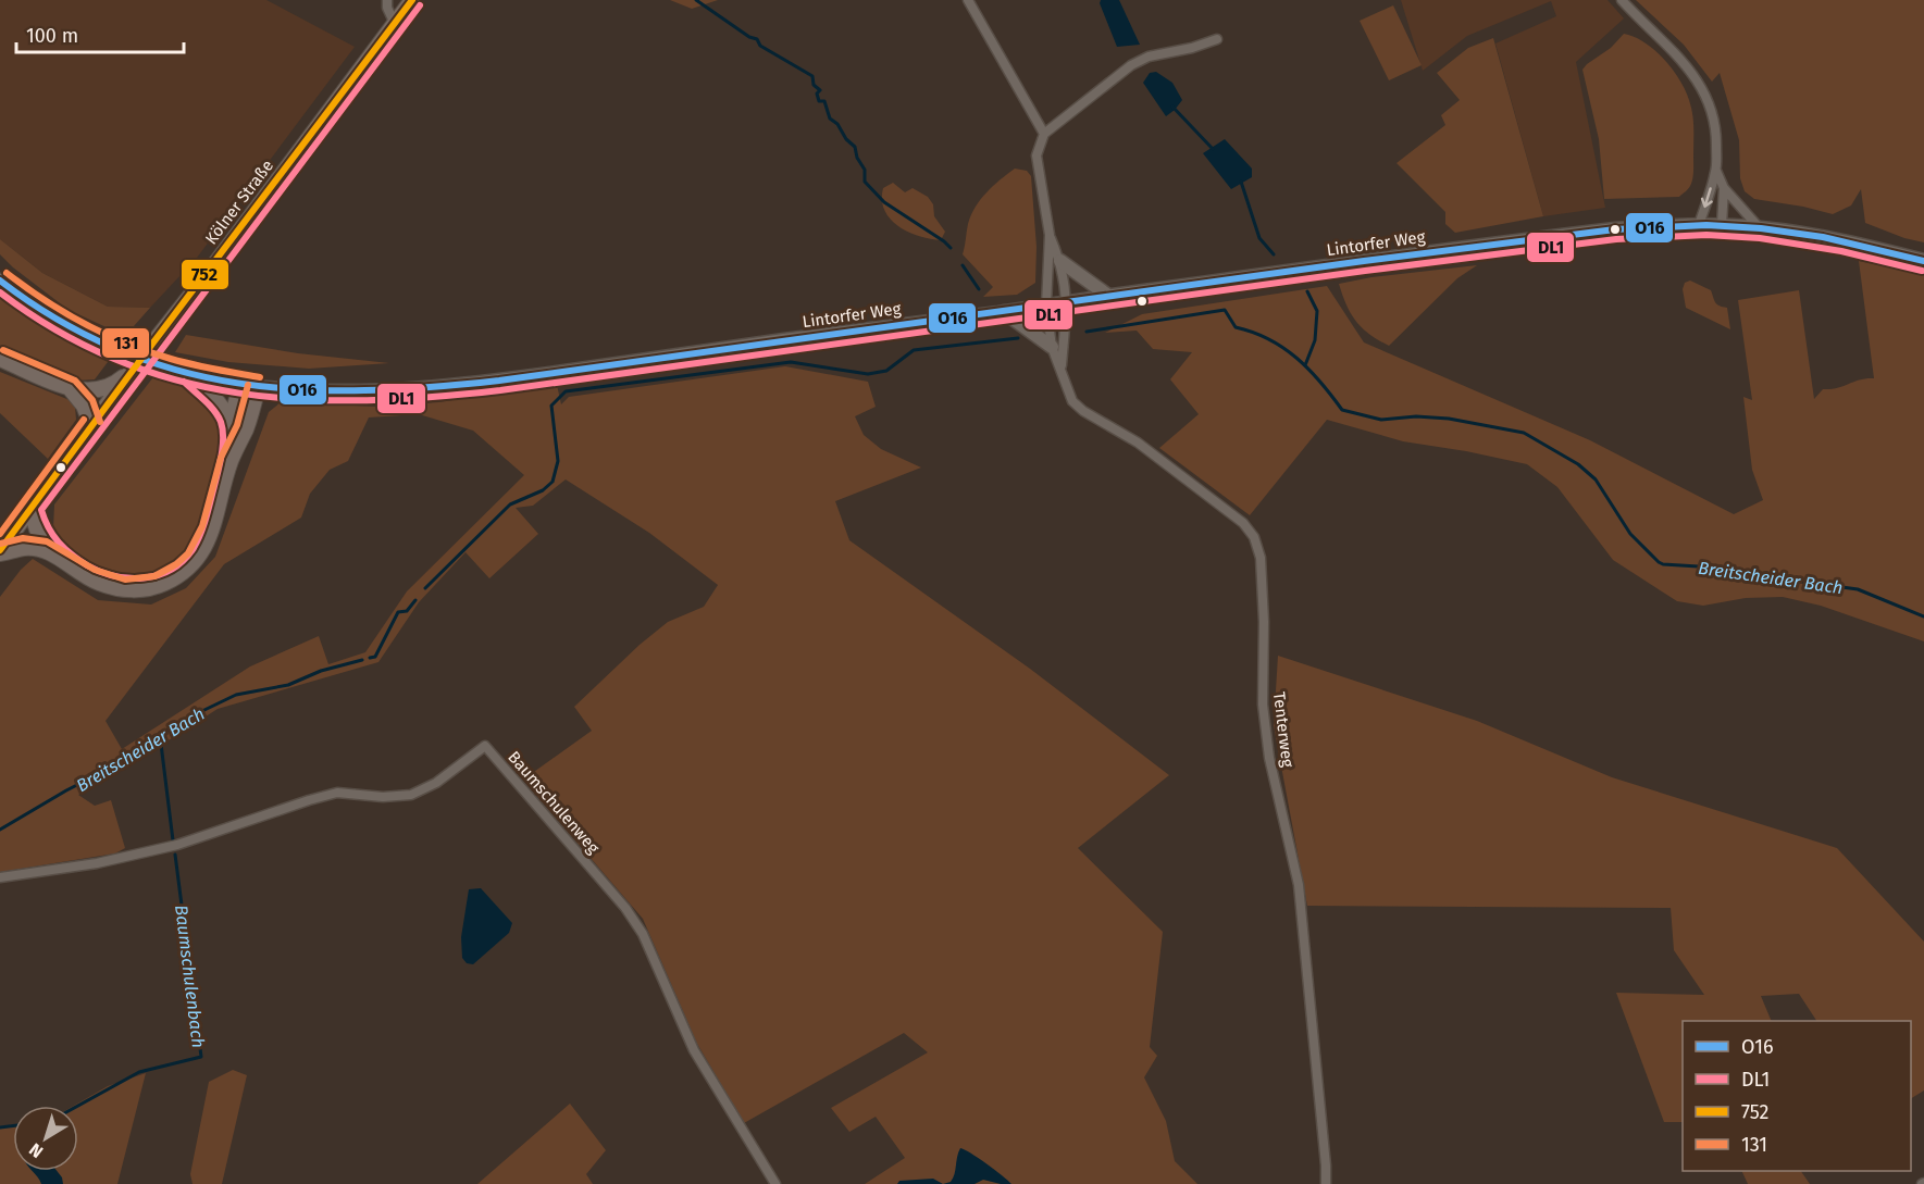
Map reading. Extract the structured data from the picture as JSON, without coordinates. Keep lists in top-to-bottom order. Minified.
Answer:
{"streets":{"main road":["Kölner Straße","Lintorfer Weg"],"street":["Tenterweg","Baumschulenweg"]},"crossings":[["Lintorfer Weg","Tenterweg"]],"water":["Breitscheider Bach","Baumschulenbach"],"lines":["transit line 752","transit line DL1","transit line O16","transit line 131"],"legend":["O16","DL1","752","131"],"scale_bar":"100 m","north":"bottom left"}
